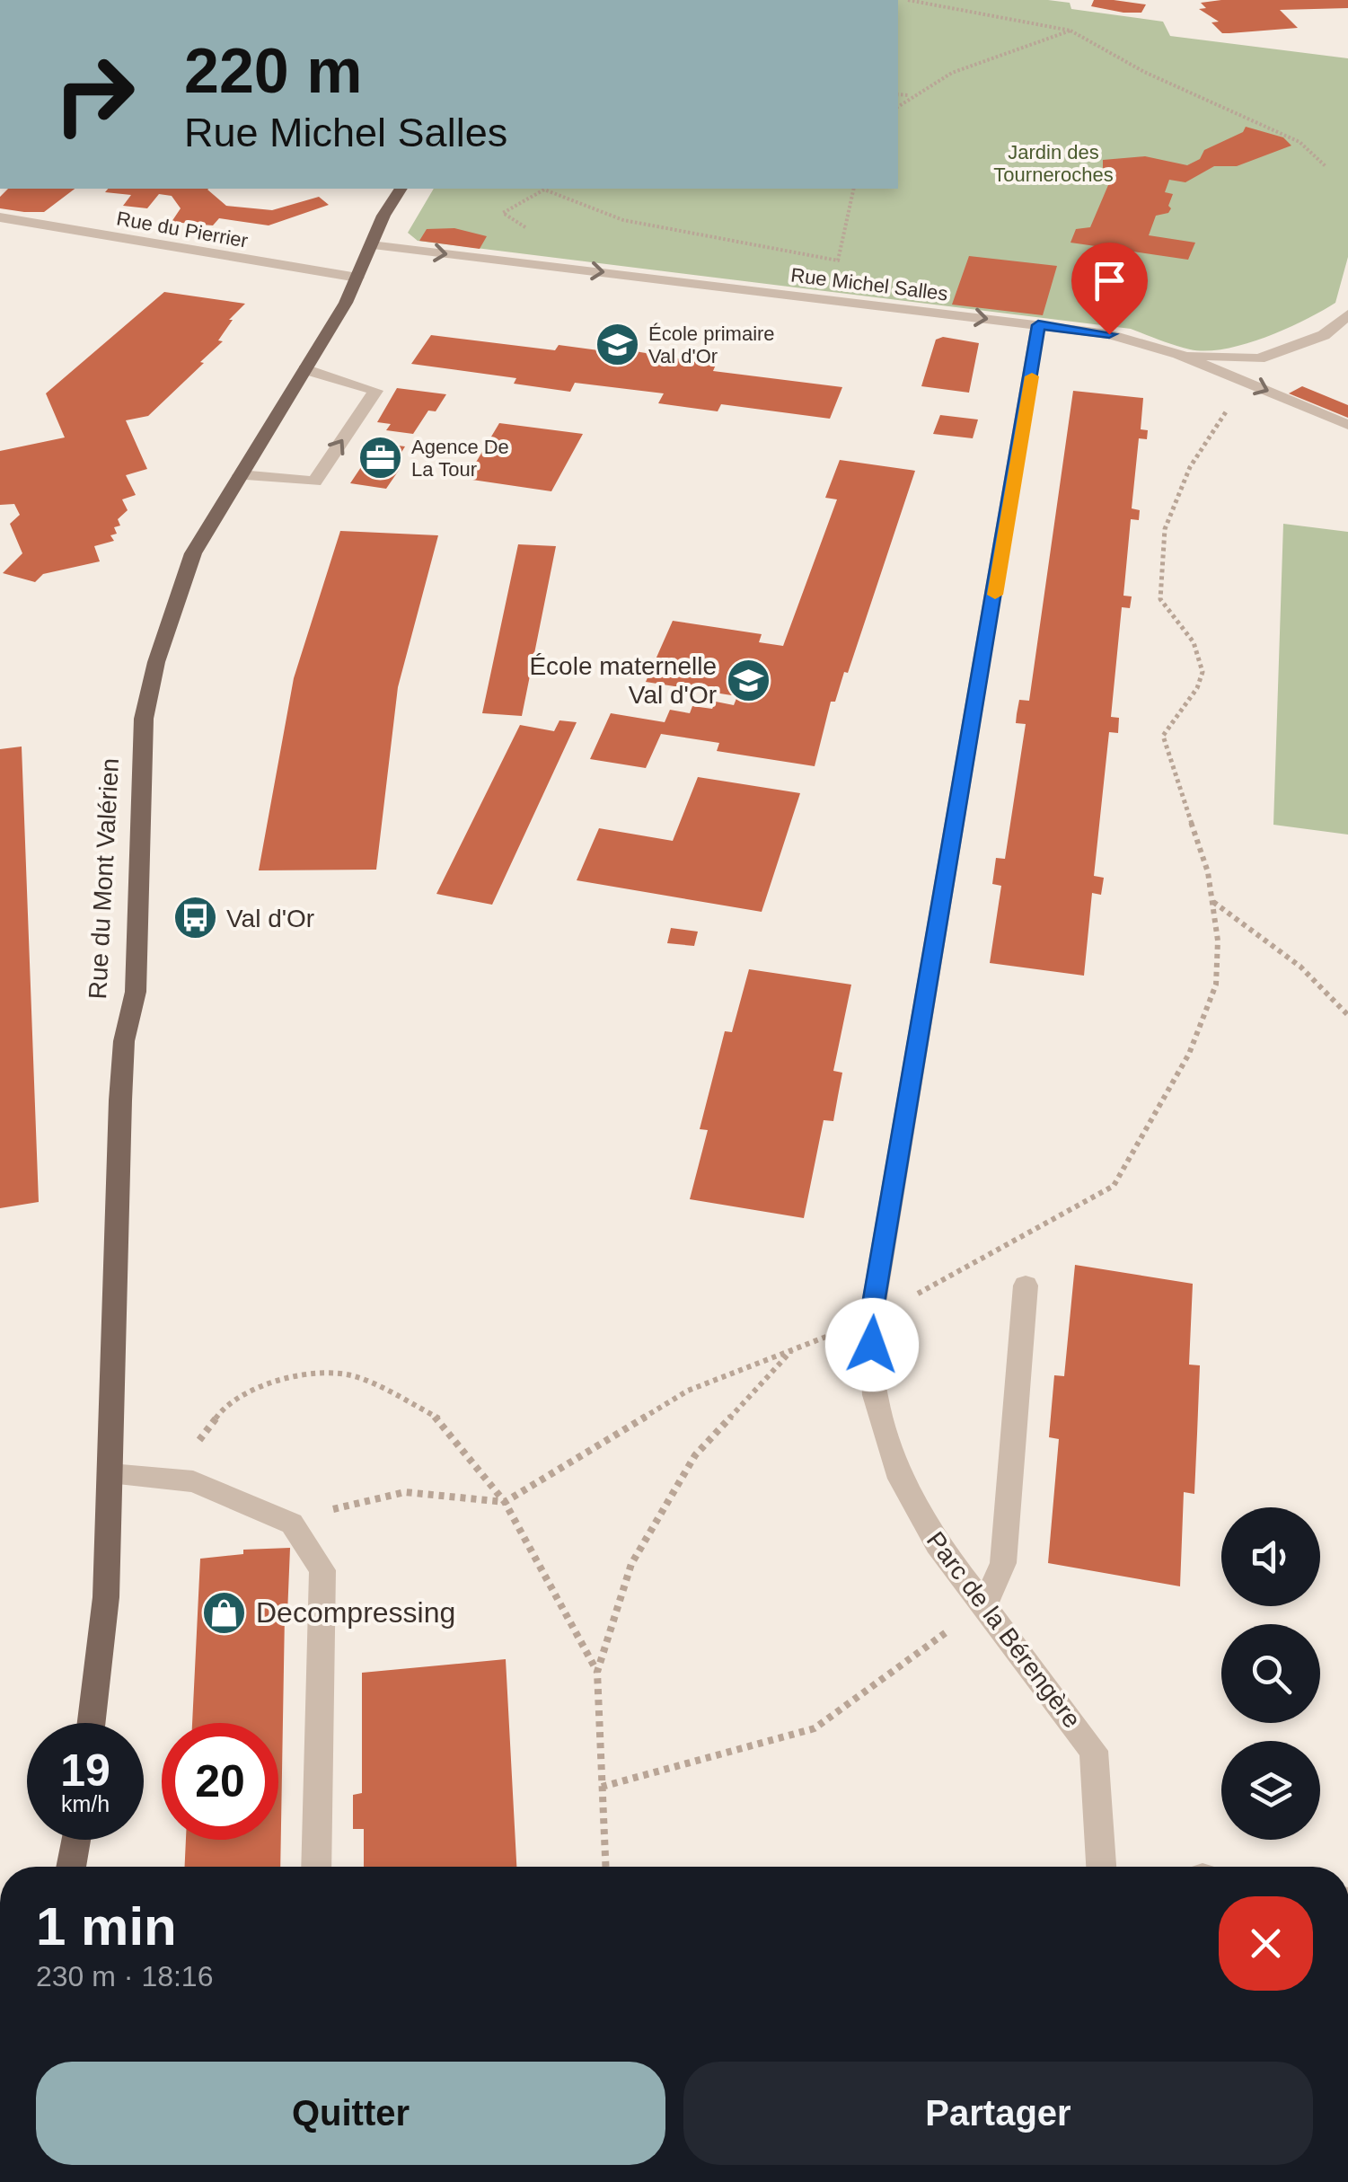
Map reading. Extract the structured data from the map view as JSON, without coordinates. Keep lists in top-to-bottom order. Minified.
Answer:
{"streets":{"main road":["Rue du Mont Valérien"],"street":["Rue du Pierrier","Rue Michel Salles","Parc de la Bérengère"]},"crossings":[["Rue du Pierrier","Rue du Mont Valérien"],["Rue Michel Salles","Rue du Mont Valérien"],["Rue Michel Salles","Parc de la Bérengère"]],"one_way":["Rue Michel Salles"],"parks":["Jardin des Tourneroches"],"places":{"school or university":["École primaire Val d'Or","École maternelle Val d'Or"],"office":["Agence De La Tour"],"bus stop":["Val d'Or"],"shop":["Decompressing"]},"page":{"turn":["220 m","Rue Michel Salles"],"speed":"19 km/h","limit":"20","heading":["1 min","230 m · 18:16"],"buttons":["Quitter","Partager"]}}
